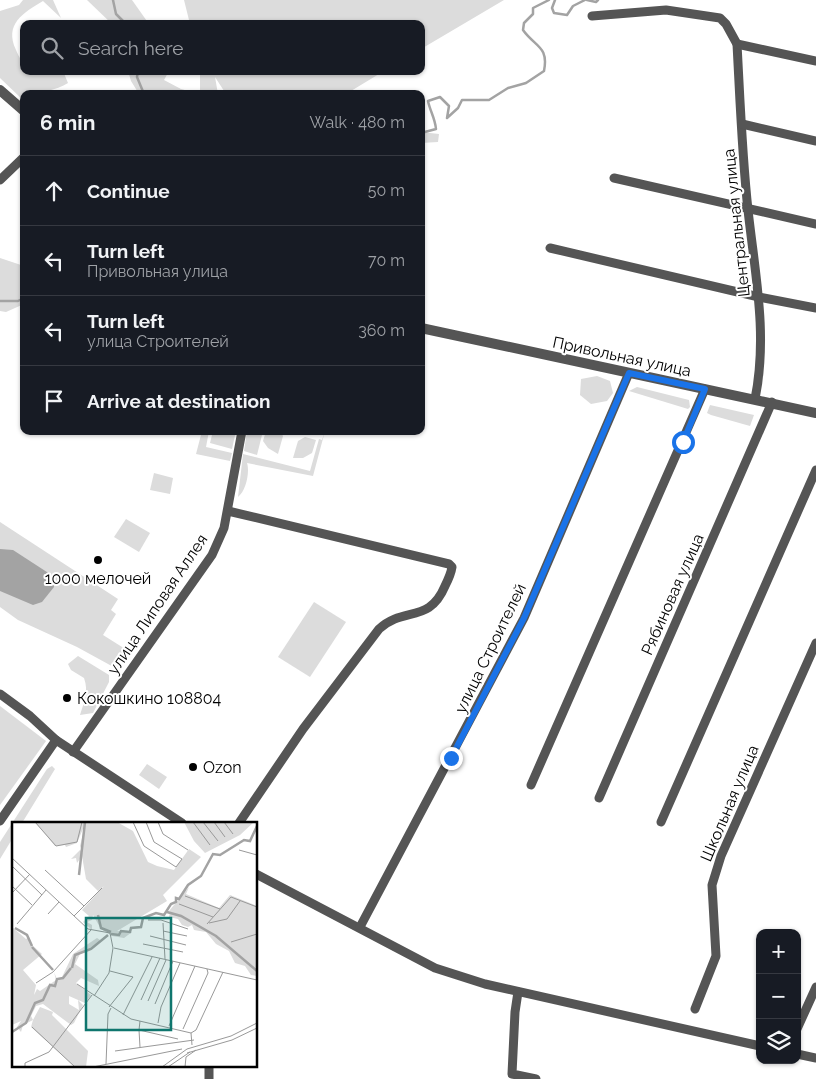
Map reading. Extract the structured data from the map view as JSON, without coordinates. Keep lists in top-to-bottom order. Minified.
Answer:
{"streets":{"street":["Центральная улица","Привольная улица","Рябиновая улица","улица Липовая Аллея","улица Строителей","Школьная улица"]},"crossings":[["Центральная улица","Привольная улица"],["Привольная улица","Рябиновая улица"],["Привольная улица","улица Строителей"]],"places":["1000 мелочей","Кокошкино 108804","Ozon"],"page":{"search":"Search here","heading":["6 min","Walk · 480 m"],"list":[["Continue","50 m"],["Turn left","Привольная улица","70 m"],["Turn left","улица Строителей","360 m"],"Arrive at destination"],"map_buttons":["+","−"]}}
